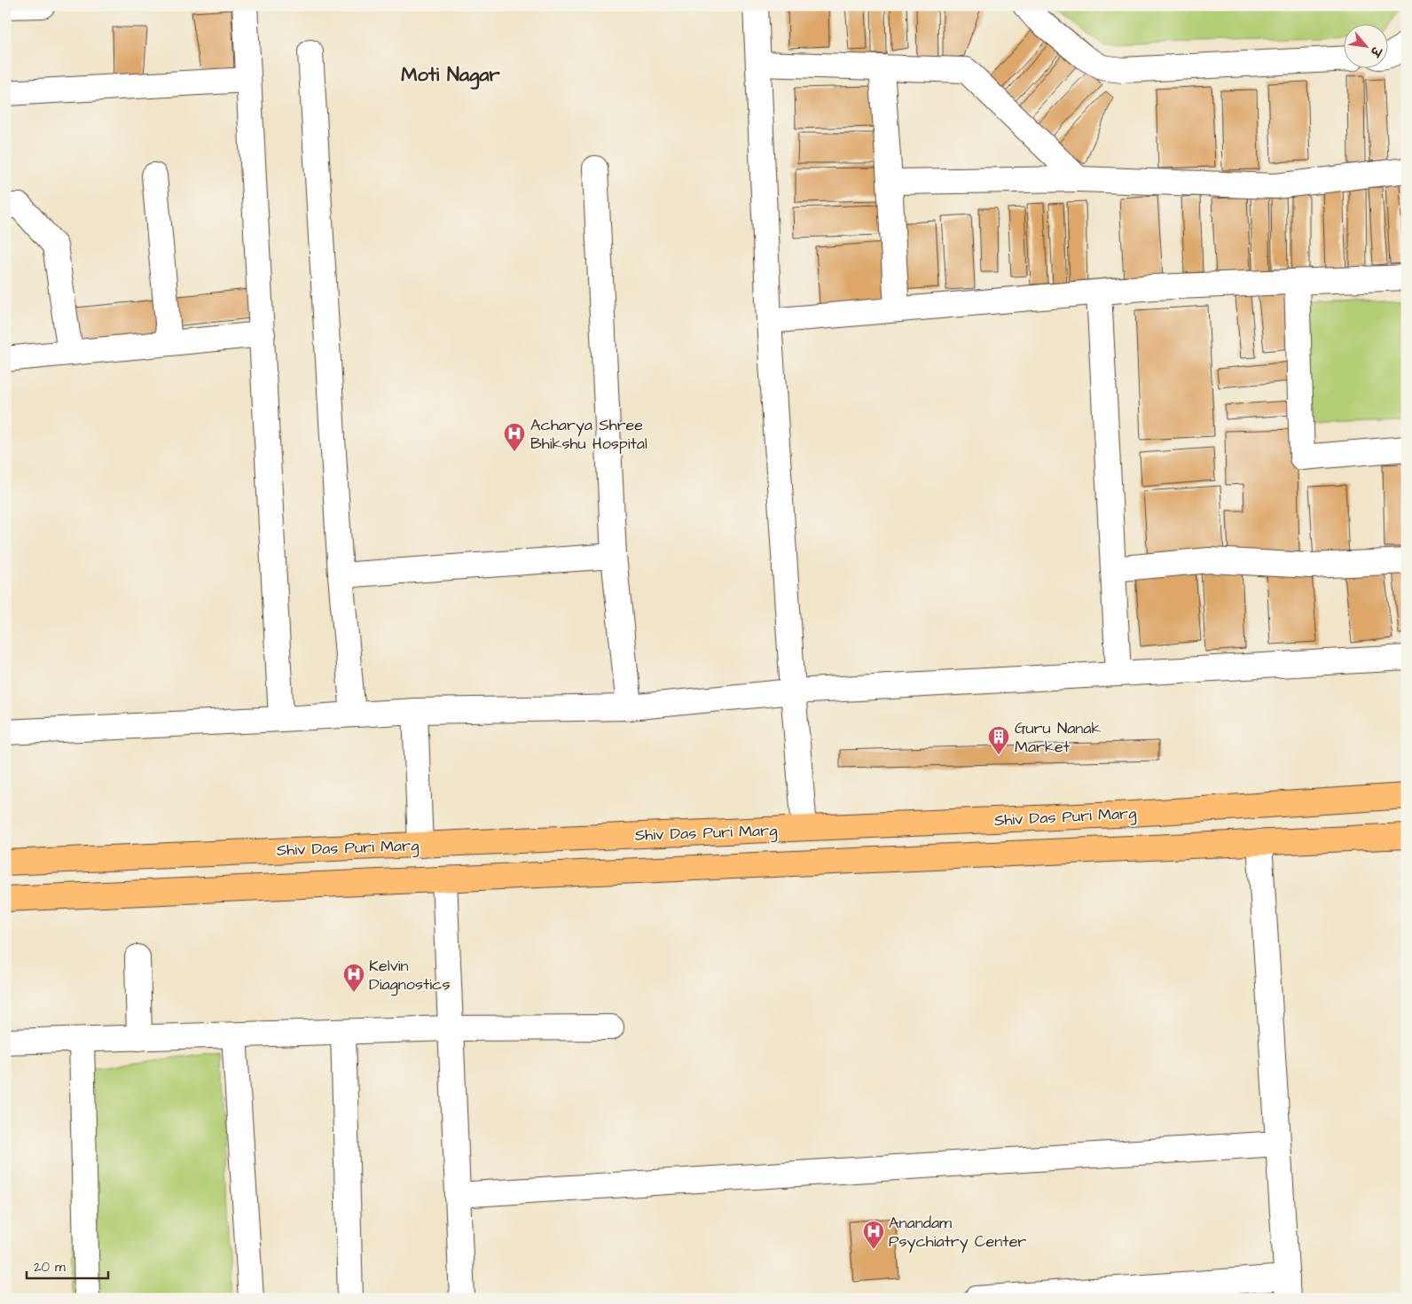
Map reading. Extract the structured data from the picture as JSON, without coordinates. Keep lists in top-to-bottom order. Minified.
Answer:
{"streets":{"main road":["Shiv Das Puri Marg"]},"districts":["Moti Nagar"],"places":{"hospital":["Acharya Shree Bhikshu Hospital","Kelvin Diagnostics","Anandam Psychiatry Center"],"building":["Guru Nanak Market"]},"scale_bar":"20 m","north":"bottom right"}
